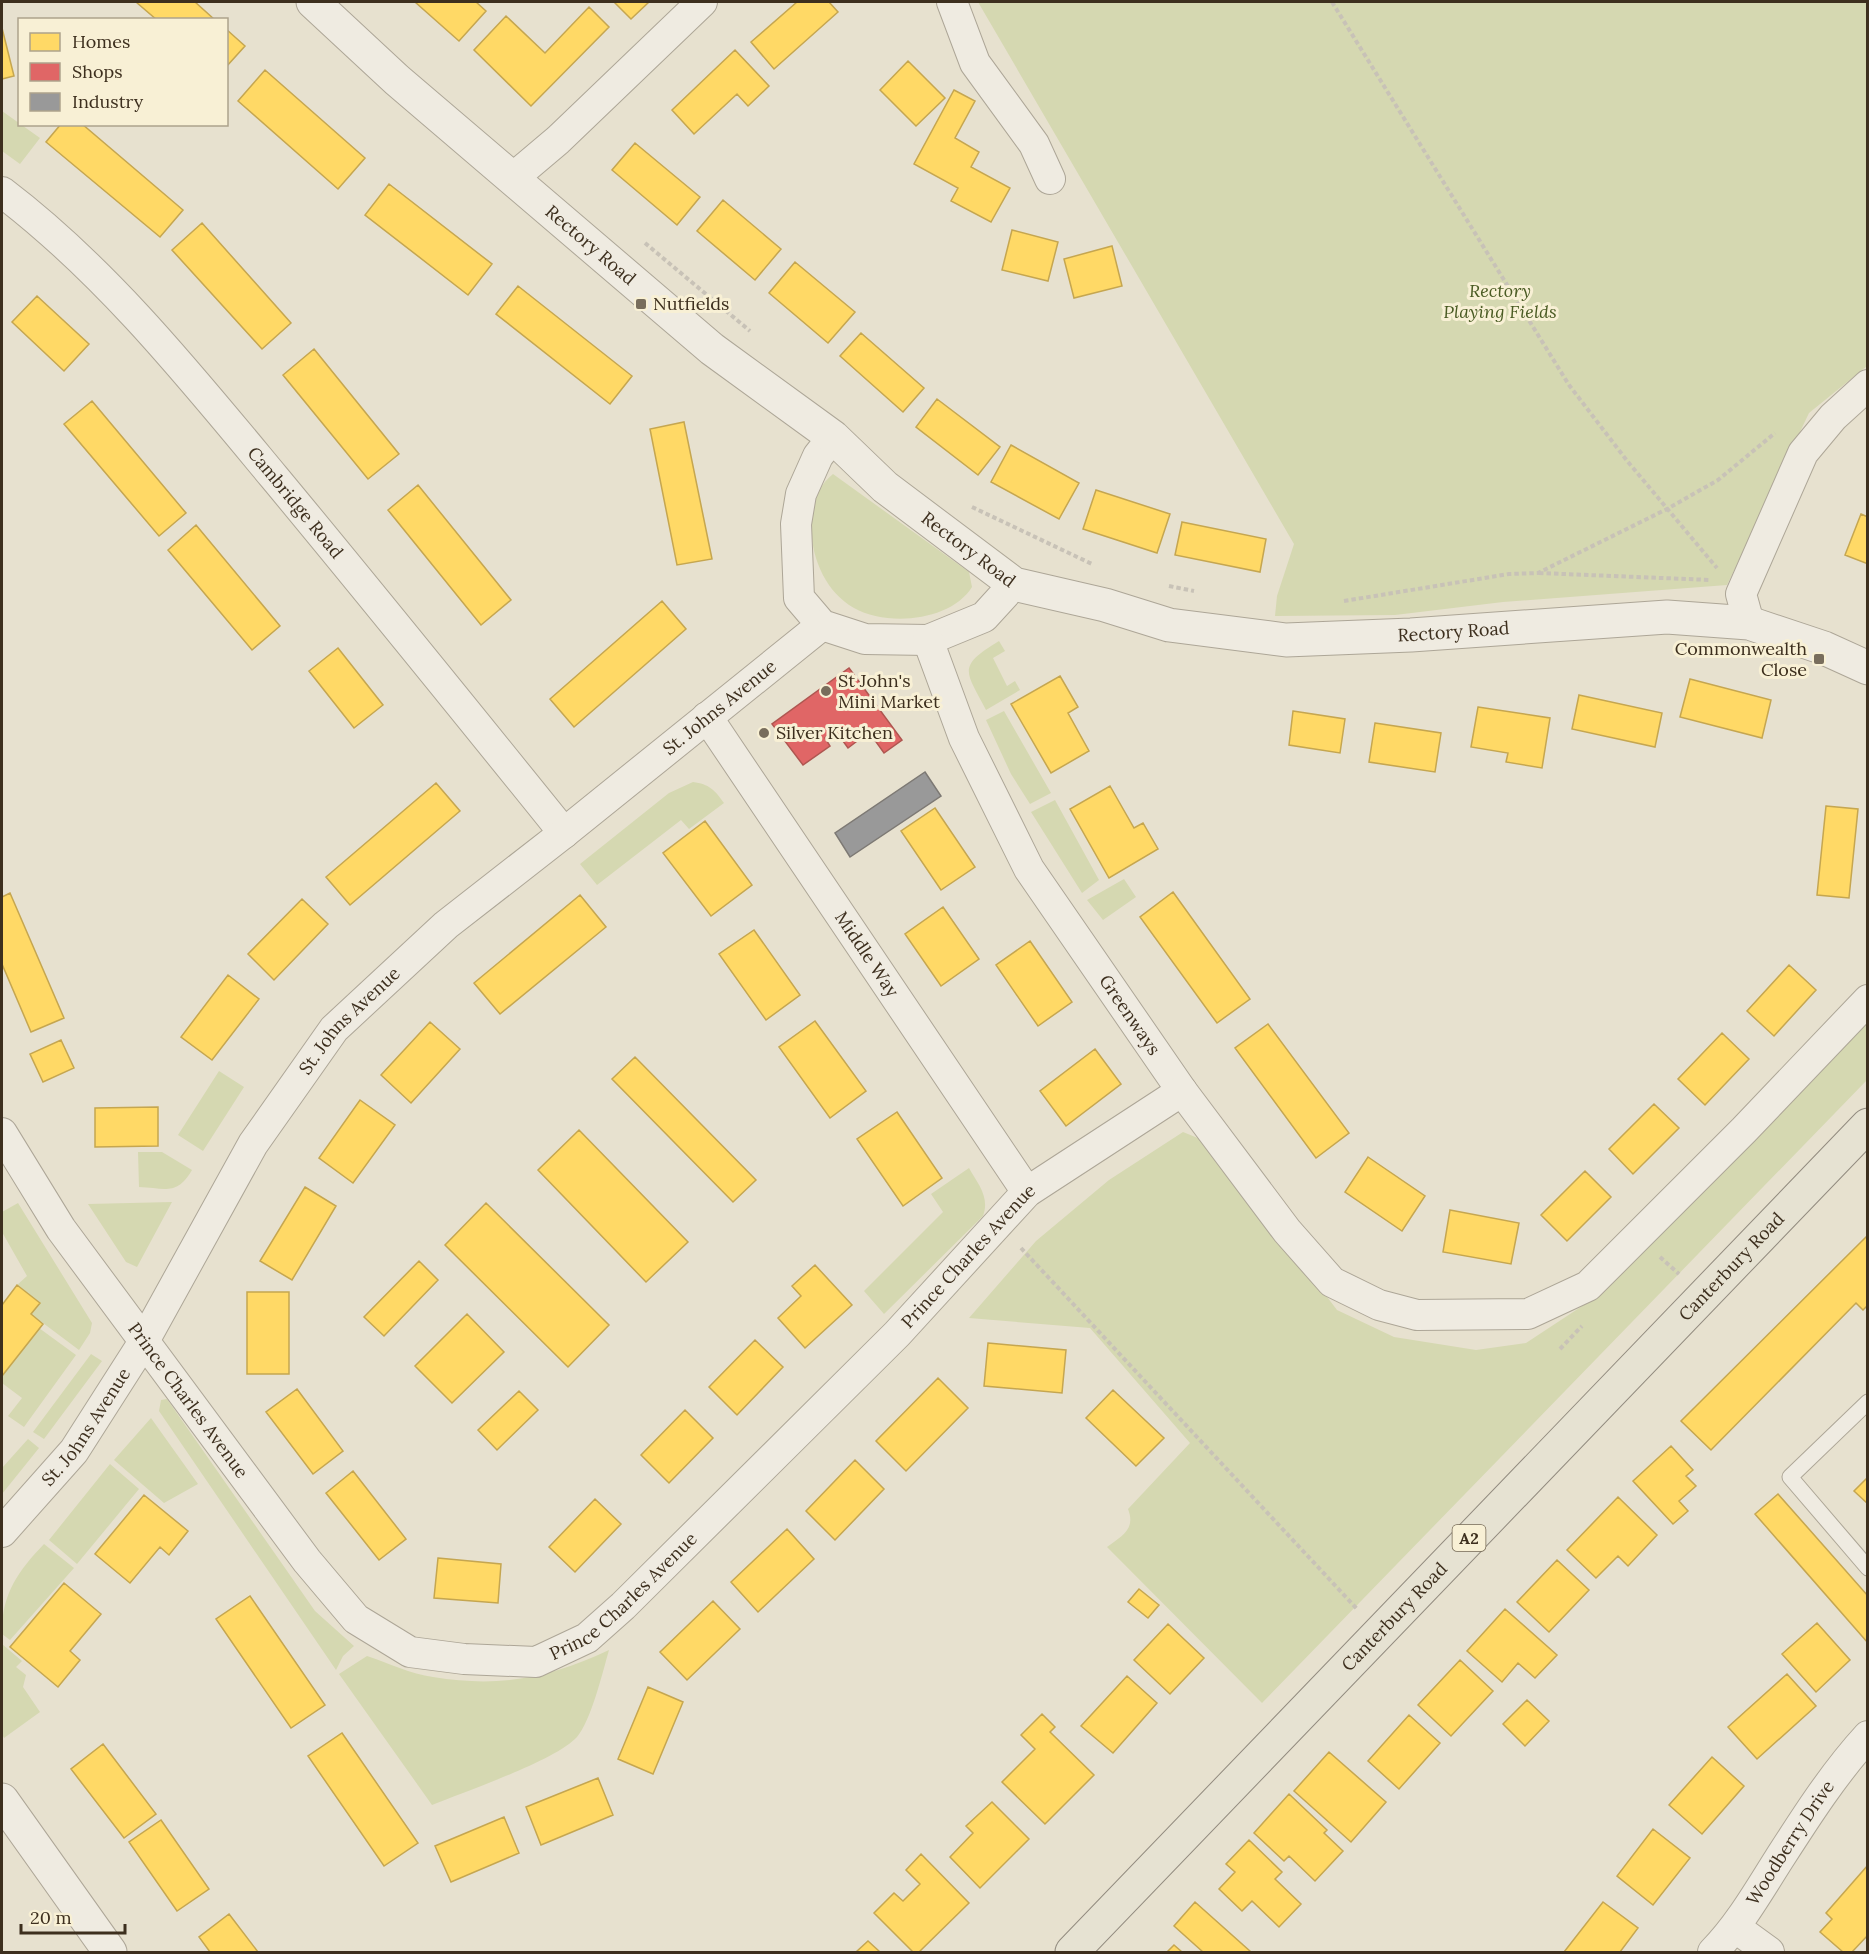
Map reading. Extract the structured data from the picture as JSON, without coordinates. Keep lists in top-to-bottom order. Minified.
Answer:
{"streets":{"main road":["Canterbury Road","A2"],"street":["Rectory Road","Cambridge Road","St. Johns Avenue","Middle Way","Greenways","Prince Charles Avenue","Woodberry Drive"]},"crossings":[["Cambridge Road","St. Johns Avenue"],["St. Johns Avenue","Middle Way"],["St. Johns Avenue","Prince Charles Avenue"],["Middle Way","Prince Charles Avenue"],["Greenways","Prince Charles Avenue"]],"parks":["Rectory Playing Fields"],"places":{"transit":["Nutfields","Commonwealth Close"],"other":["St John's Mini Market","Silver Kitchen"]},"legend":["Homes","Shops","Industry"],"scale_bar":"20 m"}
